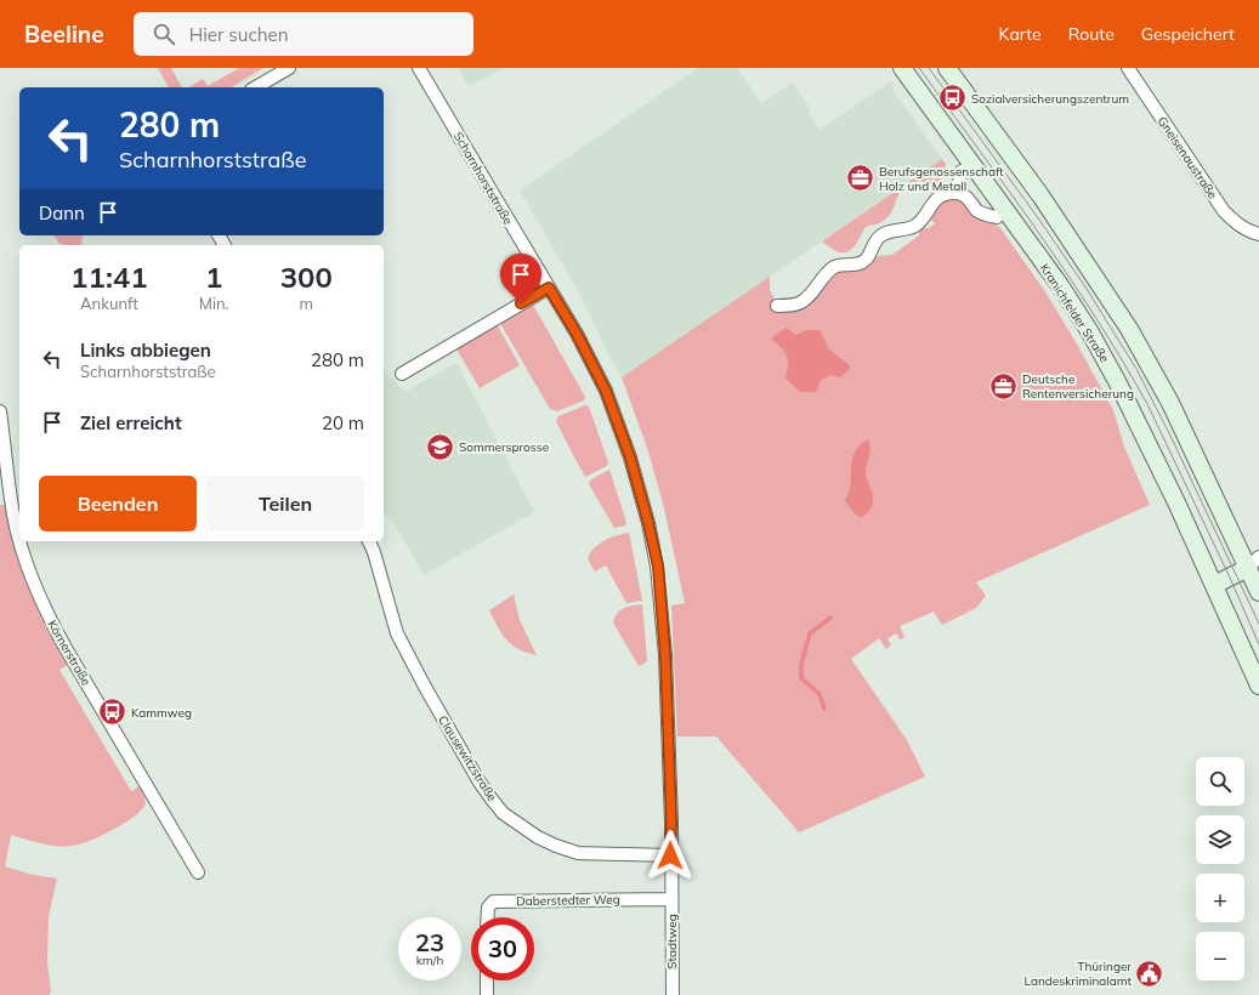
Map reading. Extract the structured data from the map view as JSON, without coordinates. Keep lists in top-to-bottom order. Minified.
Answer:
{"streets":{"main road":["Kranichfelder Straße"],"street":["Gneisenaustraße","Scharnhorststraße","Körnerstraße","Clausewitzstraße","Daberstedter Weg","Stadtweg"]},"crossings":[["Scharnhorststraße","Clausewitzstraße"],["Scharnhorststraße","Daberstedter Weg"],["Scharnhorststraße","Stadtweg"],["Daberstedter Weg","Stadtweg"]],"places":{"bus stop":["Sozialversicherungszentrum","Kammweg"],"office":["Berufsgenossenschaft Holz und Metall","Deutsche Rentenversicherung"],"school or university":["Sommersprosse"],"public building":["Thüringer Landeskriminalamt"]},"page":{"header":"Beeline","search":"Hier suchen","nav":["Karte","Route","Gespeichert"],"turn":["280 m","Scharnhorststraße"],"then":"Dann","eta":["11:41","Ankunft","1","Min.","300","m"],"list":[{"name":"Links abbiegen","note":"Scharnhorststraße","value":"280 m"},{"name":"Ziel erreicht","value":"20 m"}],"buttons":["Beenden","Teilen"],"map_buttons":["+","−"],"speed":"23 km/h","limit":"30"}}
